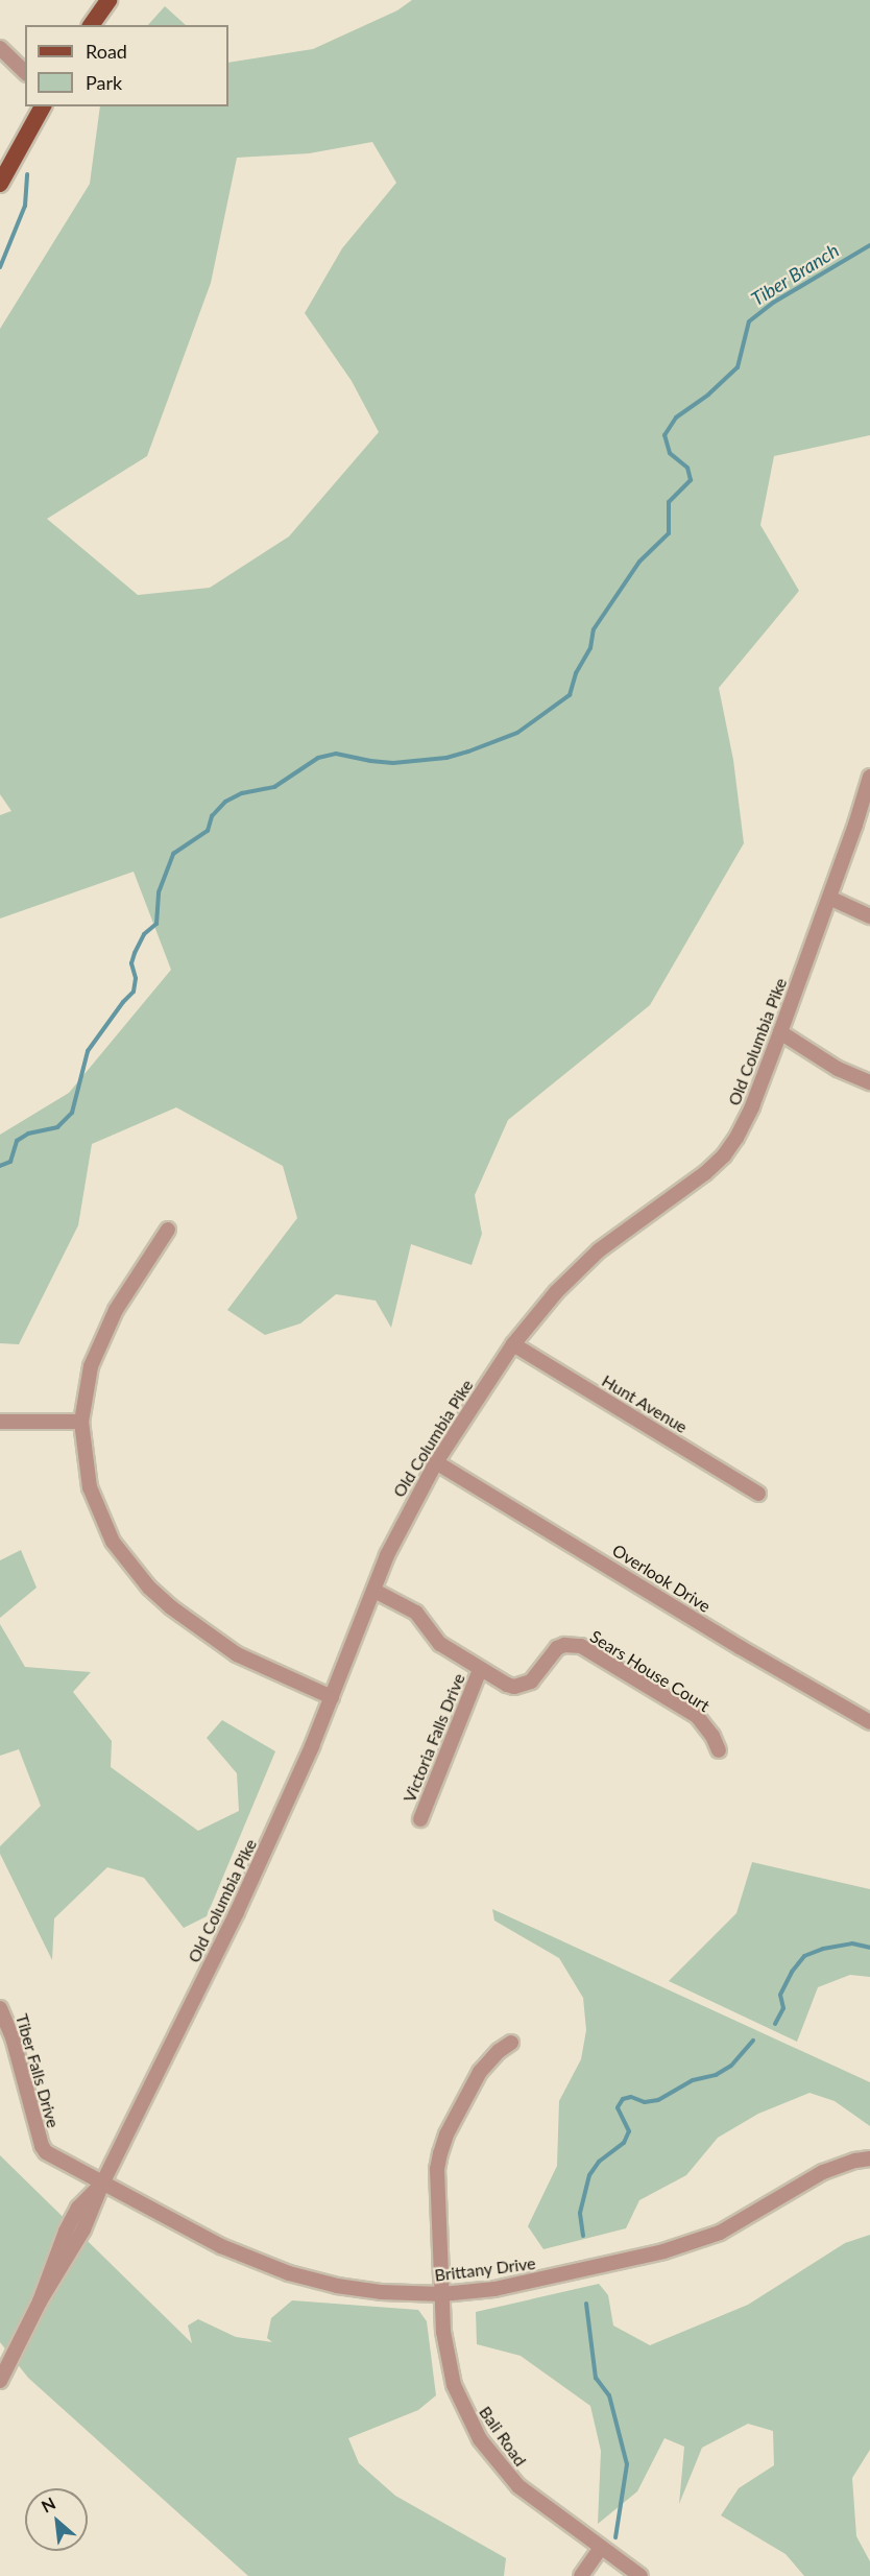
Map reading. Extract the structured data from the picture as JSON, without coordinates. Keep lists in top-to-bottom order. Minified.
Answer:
{"streets":{"street":["Old Columbia Pike","Hunt Avenue","Overlook Drive","Sears House Court","Victoria Falls Drive","Tiber Falls Drive","Brittany Drive","Bali Road"]},"crossings":[["Old Columbia Pike","Hunt Avenue"],["Old Columbia Pike","Overlook Drive"],["Old Columbia Pike","Sears House Court"],["Old Columbia Pike","Tiber Falls Drive"],["Old Columbia Pike","Brittany Drive"],["Sears House Court","Victoria Falls Drive"],["Tiber Falls Drive","Brittany Drive"],["Brittany Drive","Bali Road"]],"water":["Tiber Branch"],"legend":["Road","Park"],"north":"top left"}
